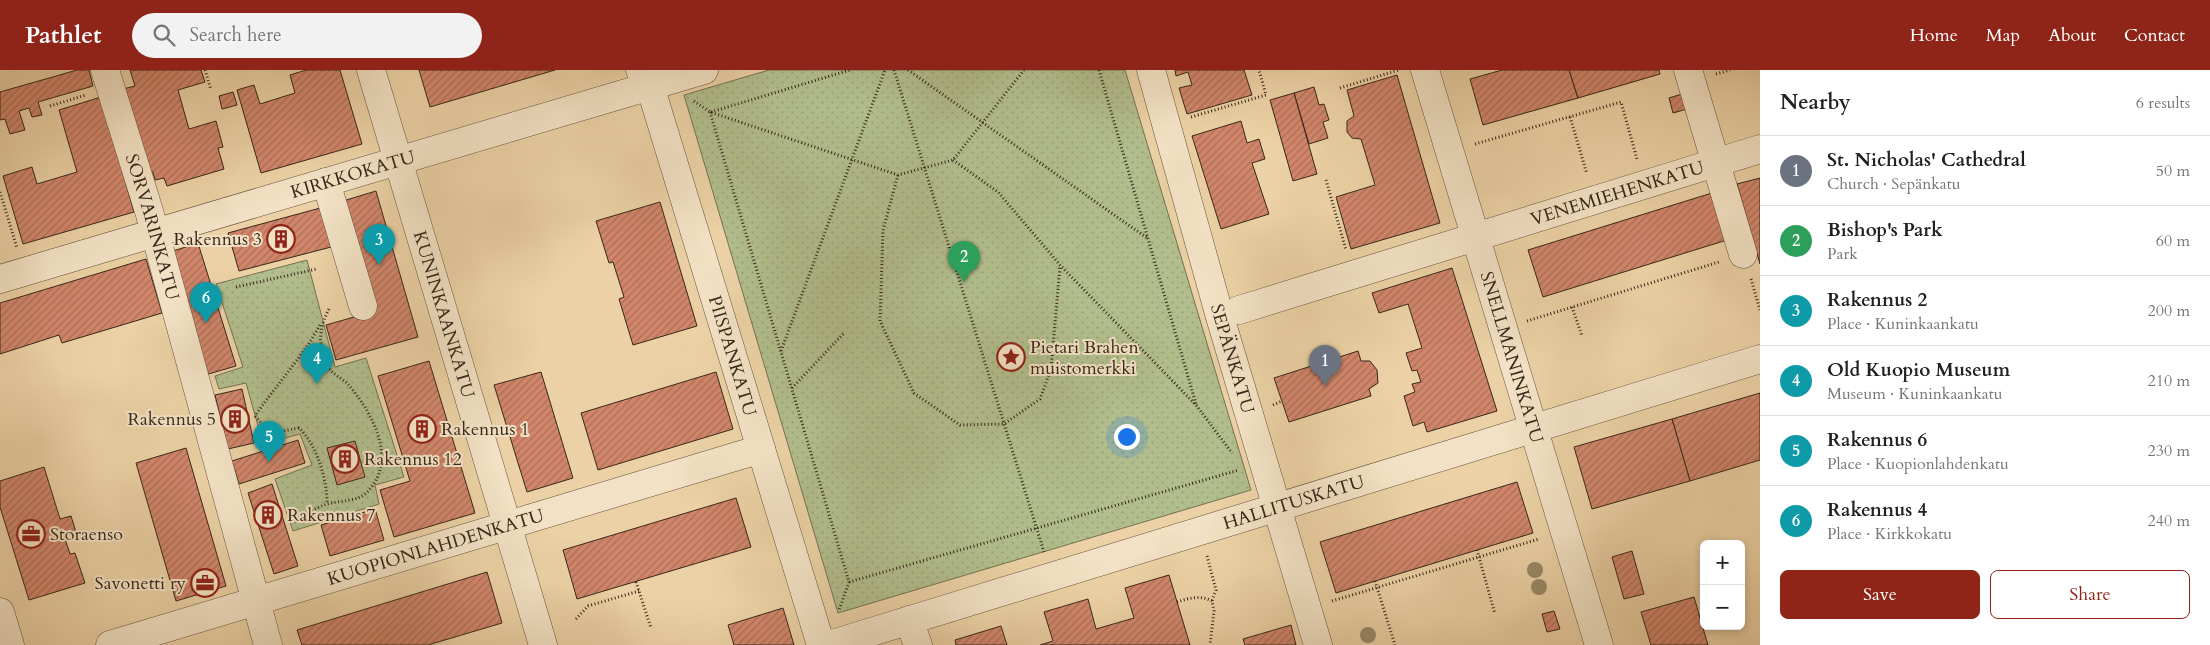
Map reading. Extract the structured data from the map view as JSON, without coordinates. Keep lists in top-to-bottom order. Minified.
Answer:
{"streets":{"street":["KIRKKOKATU","VENEMIEHENKATU","SORVARINKATU","KUNINKAANKATU","PIISPANKATU","SEPÄNKATU","SNELLMANINKATU","HALLITUSKATU","KUOPIONLAHDENKATU"]},"crossings":[["KIRKKOKATU","SORVARINKATU"],["KIRKKOKATU","KUNINKAANKATU"],["KIRKKOKATU","PIISPANKATU"],["VENEMIEHENKATU","SNELLMANINKATU"],["SORVARINKATU","KUOPIONLAHDENKATU"],["KUNINKAANKATU","KUOPIONLAHDENKATU"],["PIISPANKATU","KUOPIONLAHDENKATU"],["SEPÄNKATU","HALLITUSKATU"],["SNELLMANINKATU","HALLITUSKATU"]],"places":{"building":["Rakennus 3","Rakennus 5","Rakennus 1","Rakennus 12","Rakennus 7"],"place":["Pietari Brahen muistomerkki"],"office":["Storaenso","Savonetti ry"]},"page":{"header":"Pathlet","search":"Search here","nav":["Home","Map","About","Contact"],"heading":["Nearby","6 results"],"list":[{"mark":"1","name":"St. Nicholas' Cathedral","note":"Church · Sepänkatu","value":"50 m"},{"mark":"2","name":"Bishop's Park","note":"Park","value":"60 m"},{"mark":"3","name":"Rakennus 2","note":"Place · Kuninkaankatu","value":"200 m"},{"mark":"4","name":"Old Kuopio Museum","note":"Museum · Kuninkaankatu","value":"210 m"},{"mark":"5","name":"Rakennus 6","note":"Place · Kuopionlahdenkatu","value":"230 m"},{"mark":"6","name":"Rakennus 4","note":"Place · Kirkkokatu","value":"240 m"}],"pins":["3","2","6","4","1","5"],"map_buttons":["+","−"],"buttons":["Save","Share"]}}
